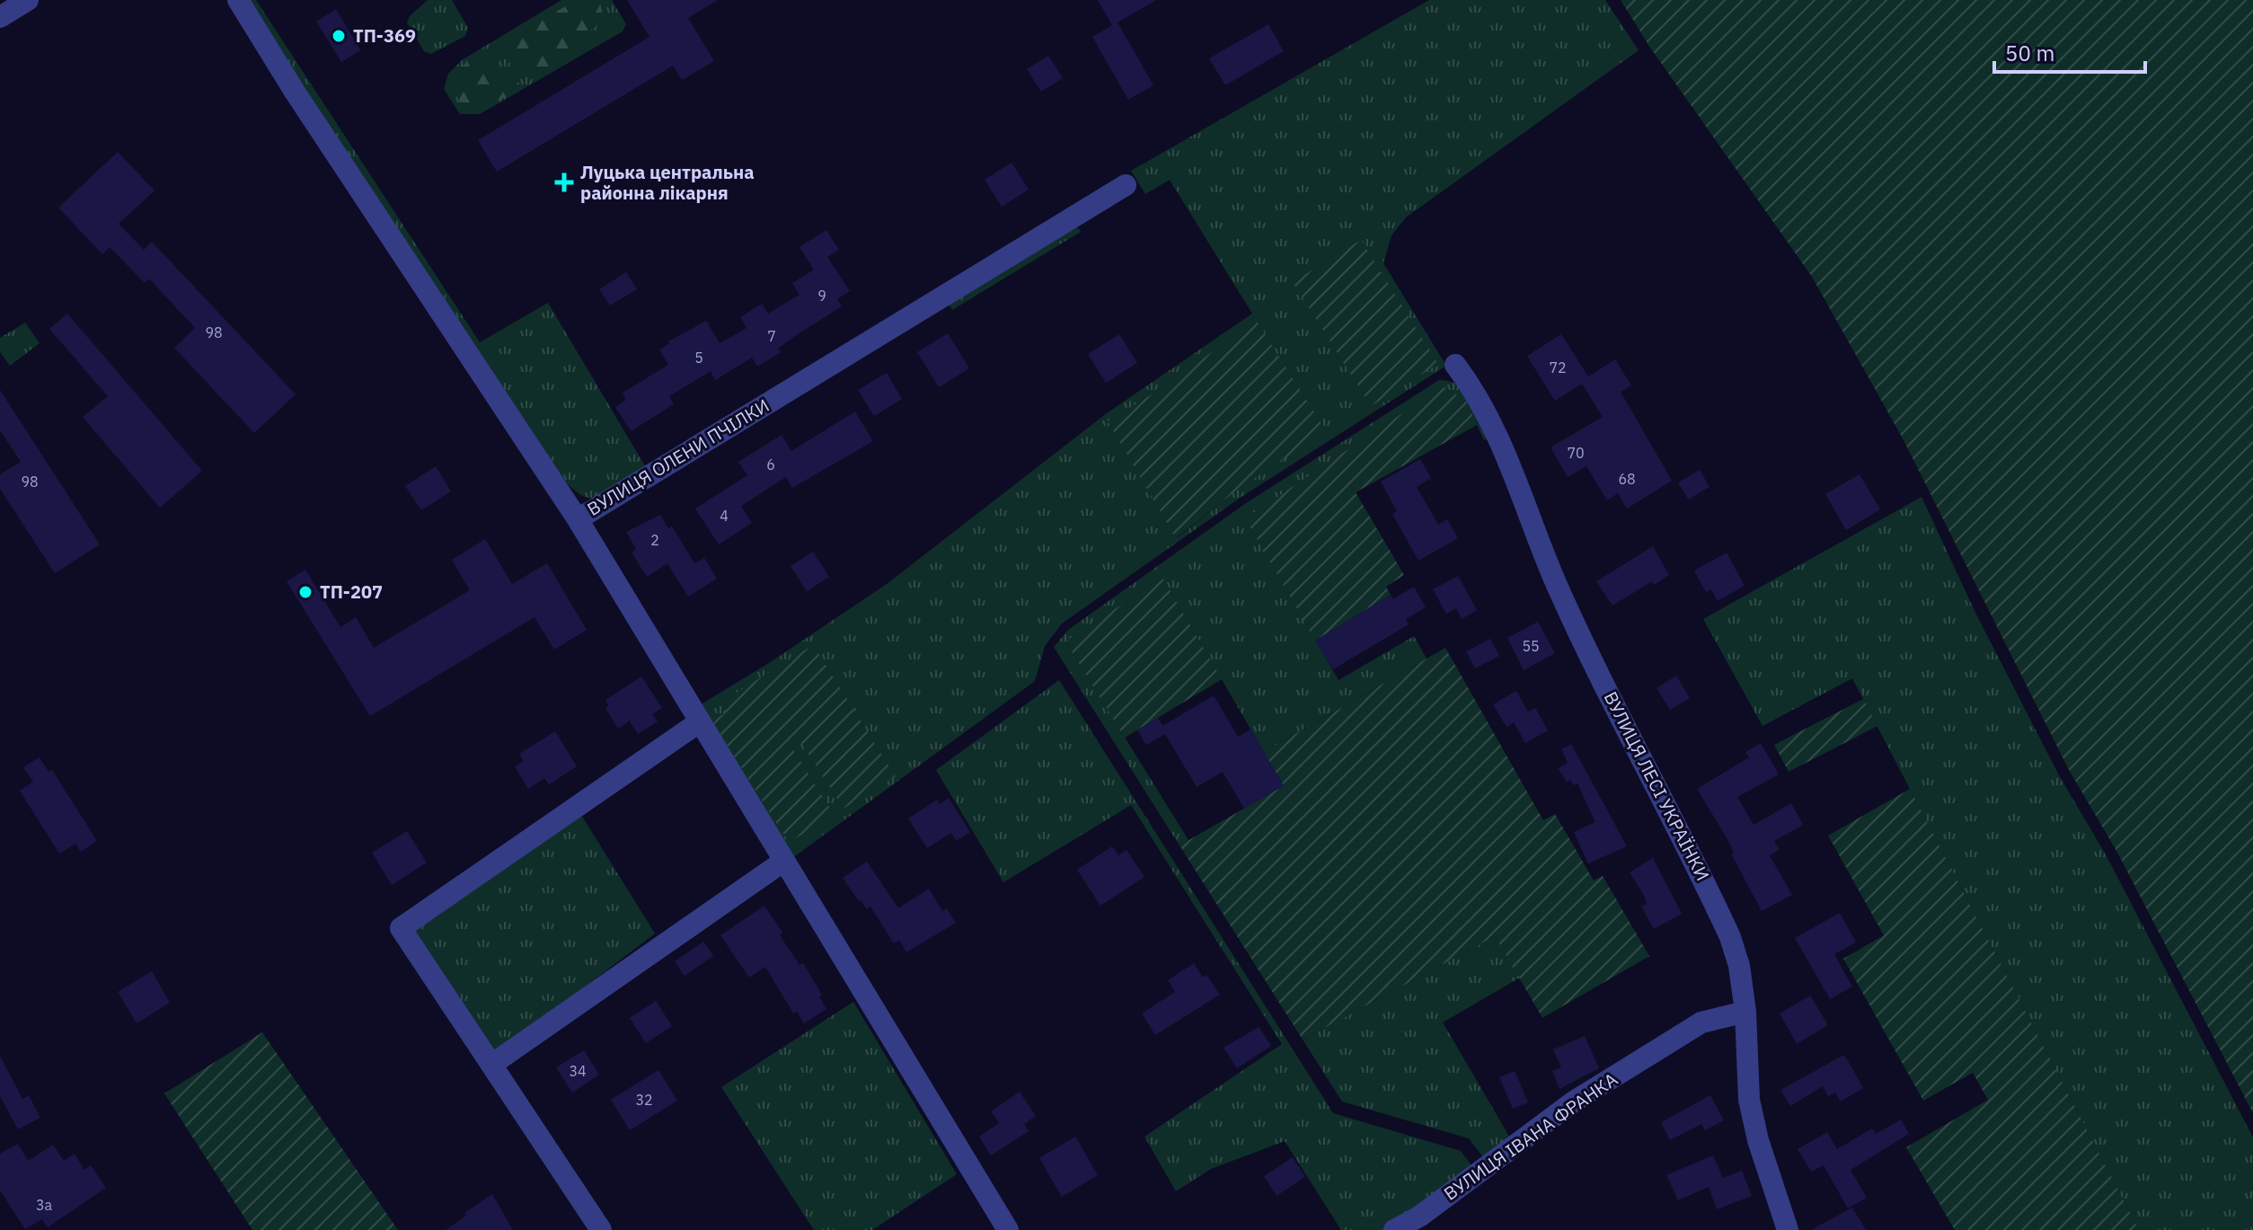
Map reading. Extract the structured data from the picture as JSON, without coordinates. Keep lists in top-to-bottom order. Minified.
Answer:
{"streets":{"street":["ВУЛИЦЯ ОЛЕНИ ПЧІЛКИ","ВУЛИЦЯ ЛЕСІ УКРАЇНКИ","ВУЛИЦЯ ІВАНА ФРАНКА"]},"crossings":[["ВУЛИЦЯ ЛЕСІ УКРАЇНКИ","ВУЛИЦЯ ІВАНА ФРАНКА"]],"places":{"other":["ТП-369","ТП-207"],"health":["Луцька центральна районна лікарня"]},"house_numbers":["9","98","7","5","72","70","6","68","98","4","2","55","34","32","3а"],"scale_bar":"50 m"}
